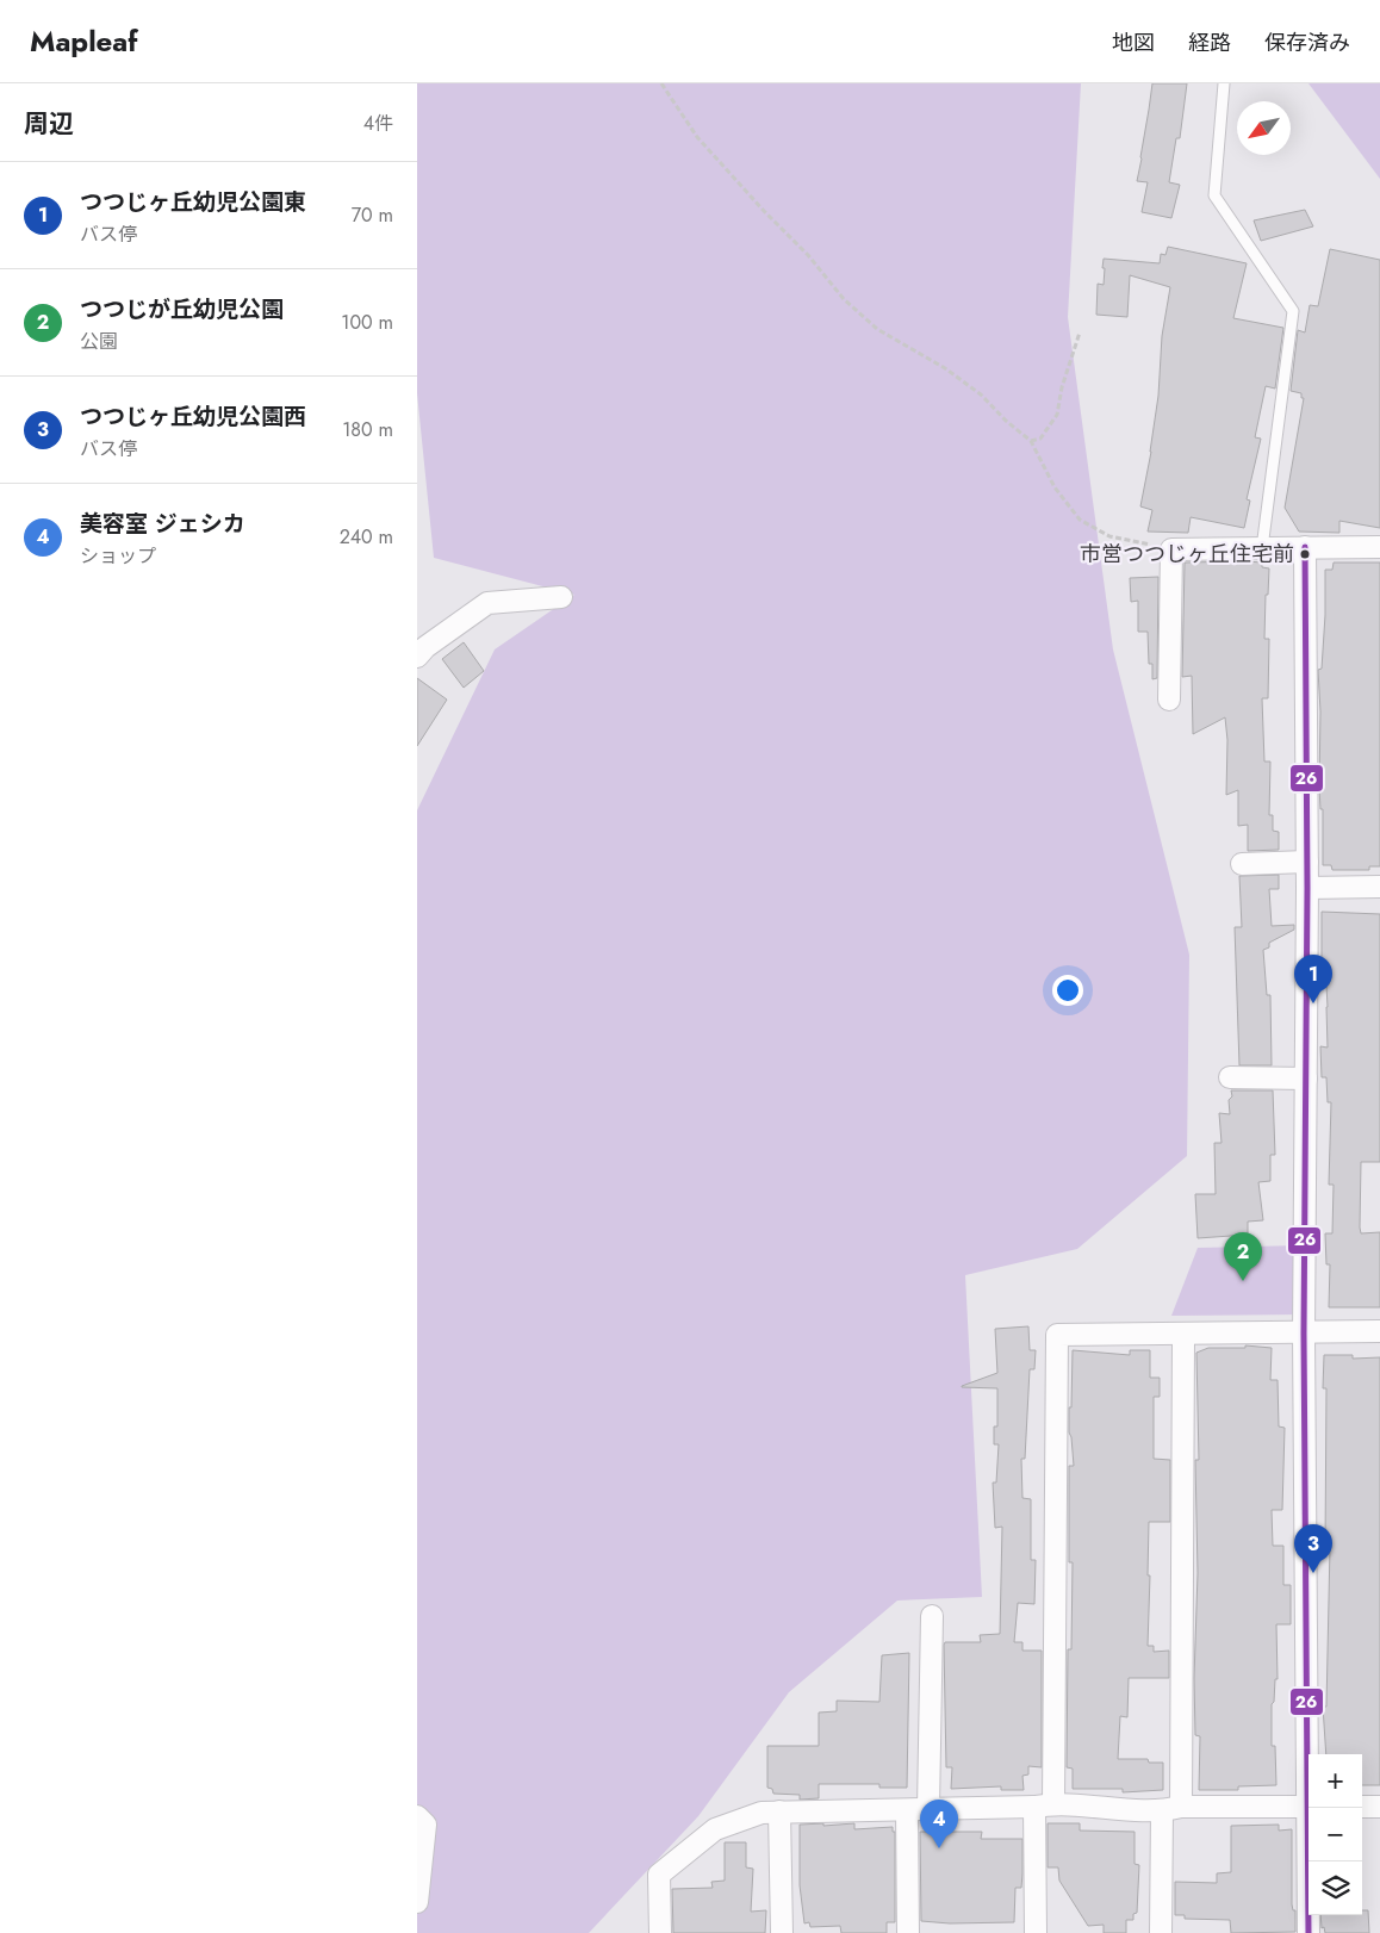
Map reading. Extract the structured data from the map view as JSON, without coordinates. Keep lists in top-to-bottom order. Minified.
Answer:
{"places":["市営つつじヶ丘住宅前"],"lines":["transit line 26"],"north":"bottom left","page":{"header":"Mapleaf","nav":["地図","経路","保存済み"],"heading":["周辺","4件"],"list":[{"mark":"1","name":"つつじヶ丘幼児公園東","note":"バス停","value":"70 m"},{"mark":"2","name":"つつじが丘幼児公園","note":"公園","value":"100 m"},{"mark":"3","name":"つつじヶ丘幼児公園西","note":"バス停","value":"180 m"},{"mark":"4","name":"美容室 ジェシカ","note":"ショップ","value":"240 m"}],"pins":["1","2","3","4"],"map_buttons":["+","−"]}}
